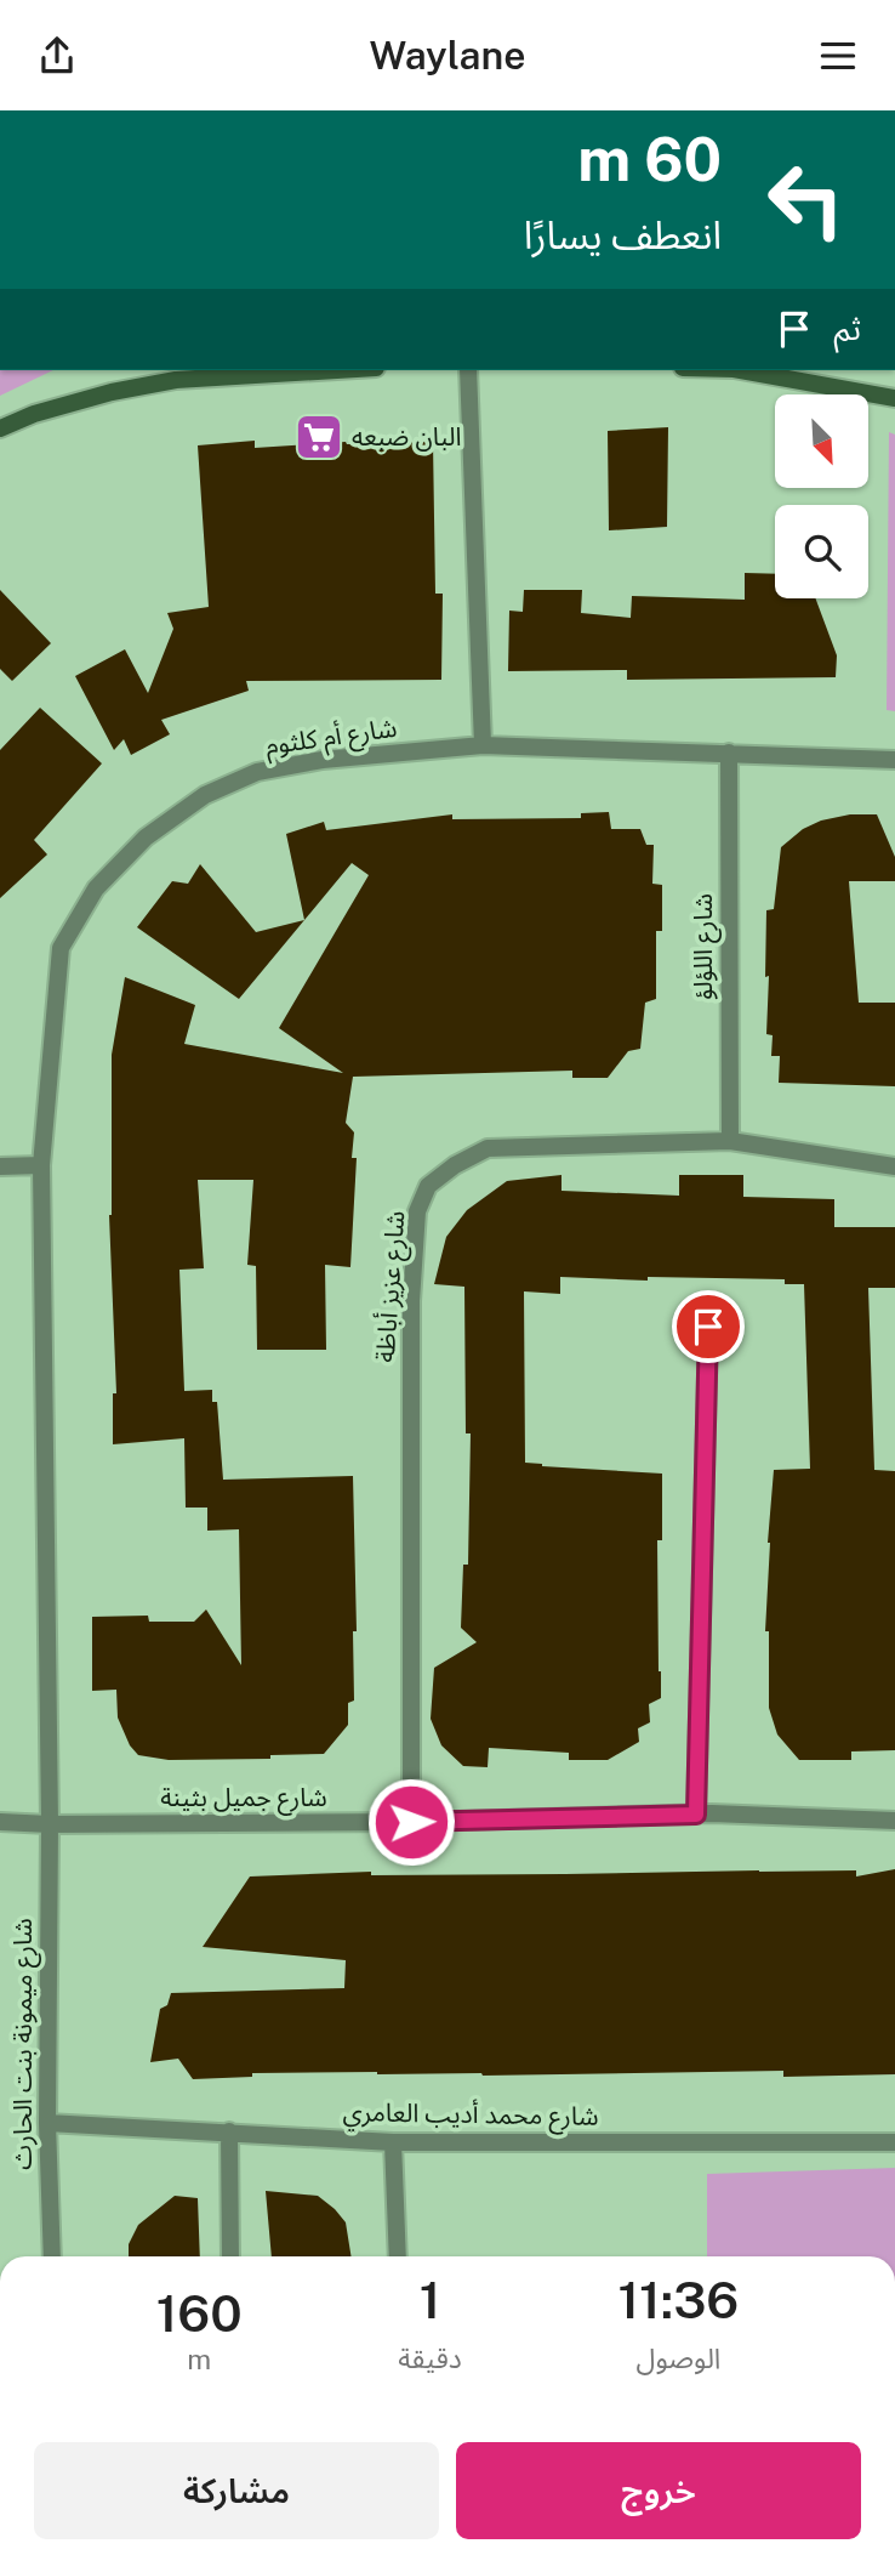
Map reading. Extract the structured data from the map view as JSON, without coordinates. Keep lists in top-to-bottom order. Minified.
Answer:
{"streets":{"street":["شارع أم كلثوم","شارع اللؤلؤ","شارع عزيز أباظة","شارع جميل بثينة","شارع ميمونة بنت الحارث","شارع محمد أديب العامري"]},"crossings":[["شارع أم كلثوم","شارع اللؤلؤ"],["شارع أم كلثوم","شارع جميل بثينة"],["شارع أم كلثوم","شارع ميمونة بنت الحارث"],["شارع اللؤلؤ","شارع عزيز أباظة"],["شارع عزيز أباظة","شارع جميل بثينة"],["شارع جميل بثينة","شارع ميمونة بنت الحارث"],["شارع ميمونة بنت الحارث","شارع محمد أديب العامري"]],"places":{"supermarket":["البان ضبعه"]},"north":"bottom right","page":{"header":"Waylane","turn":["60 m","انعطف يسارًا"],"then":"ثم","eta":["11:36","الوصول","1","دقيقة","160","m"],"buttons":["خروج","مشاركة"]}}
